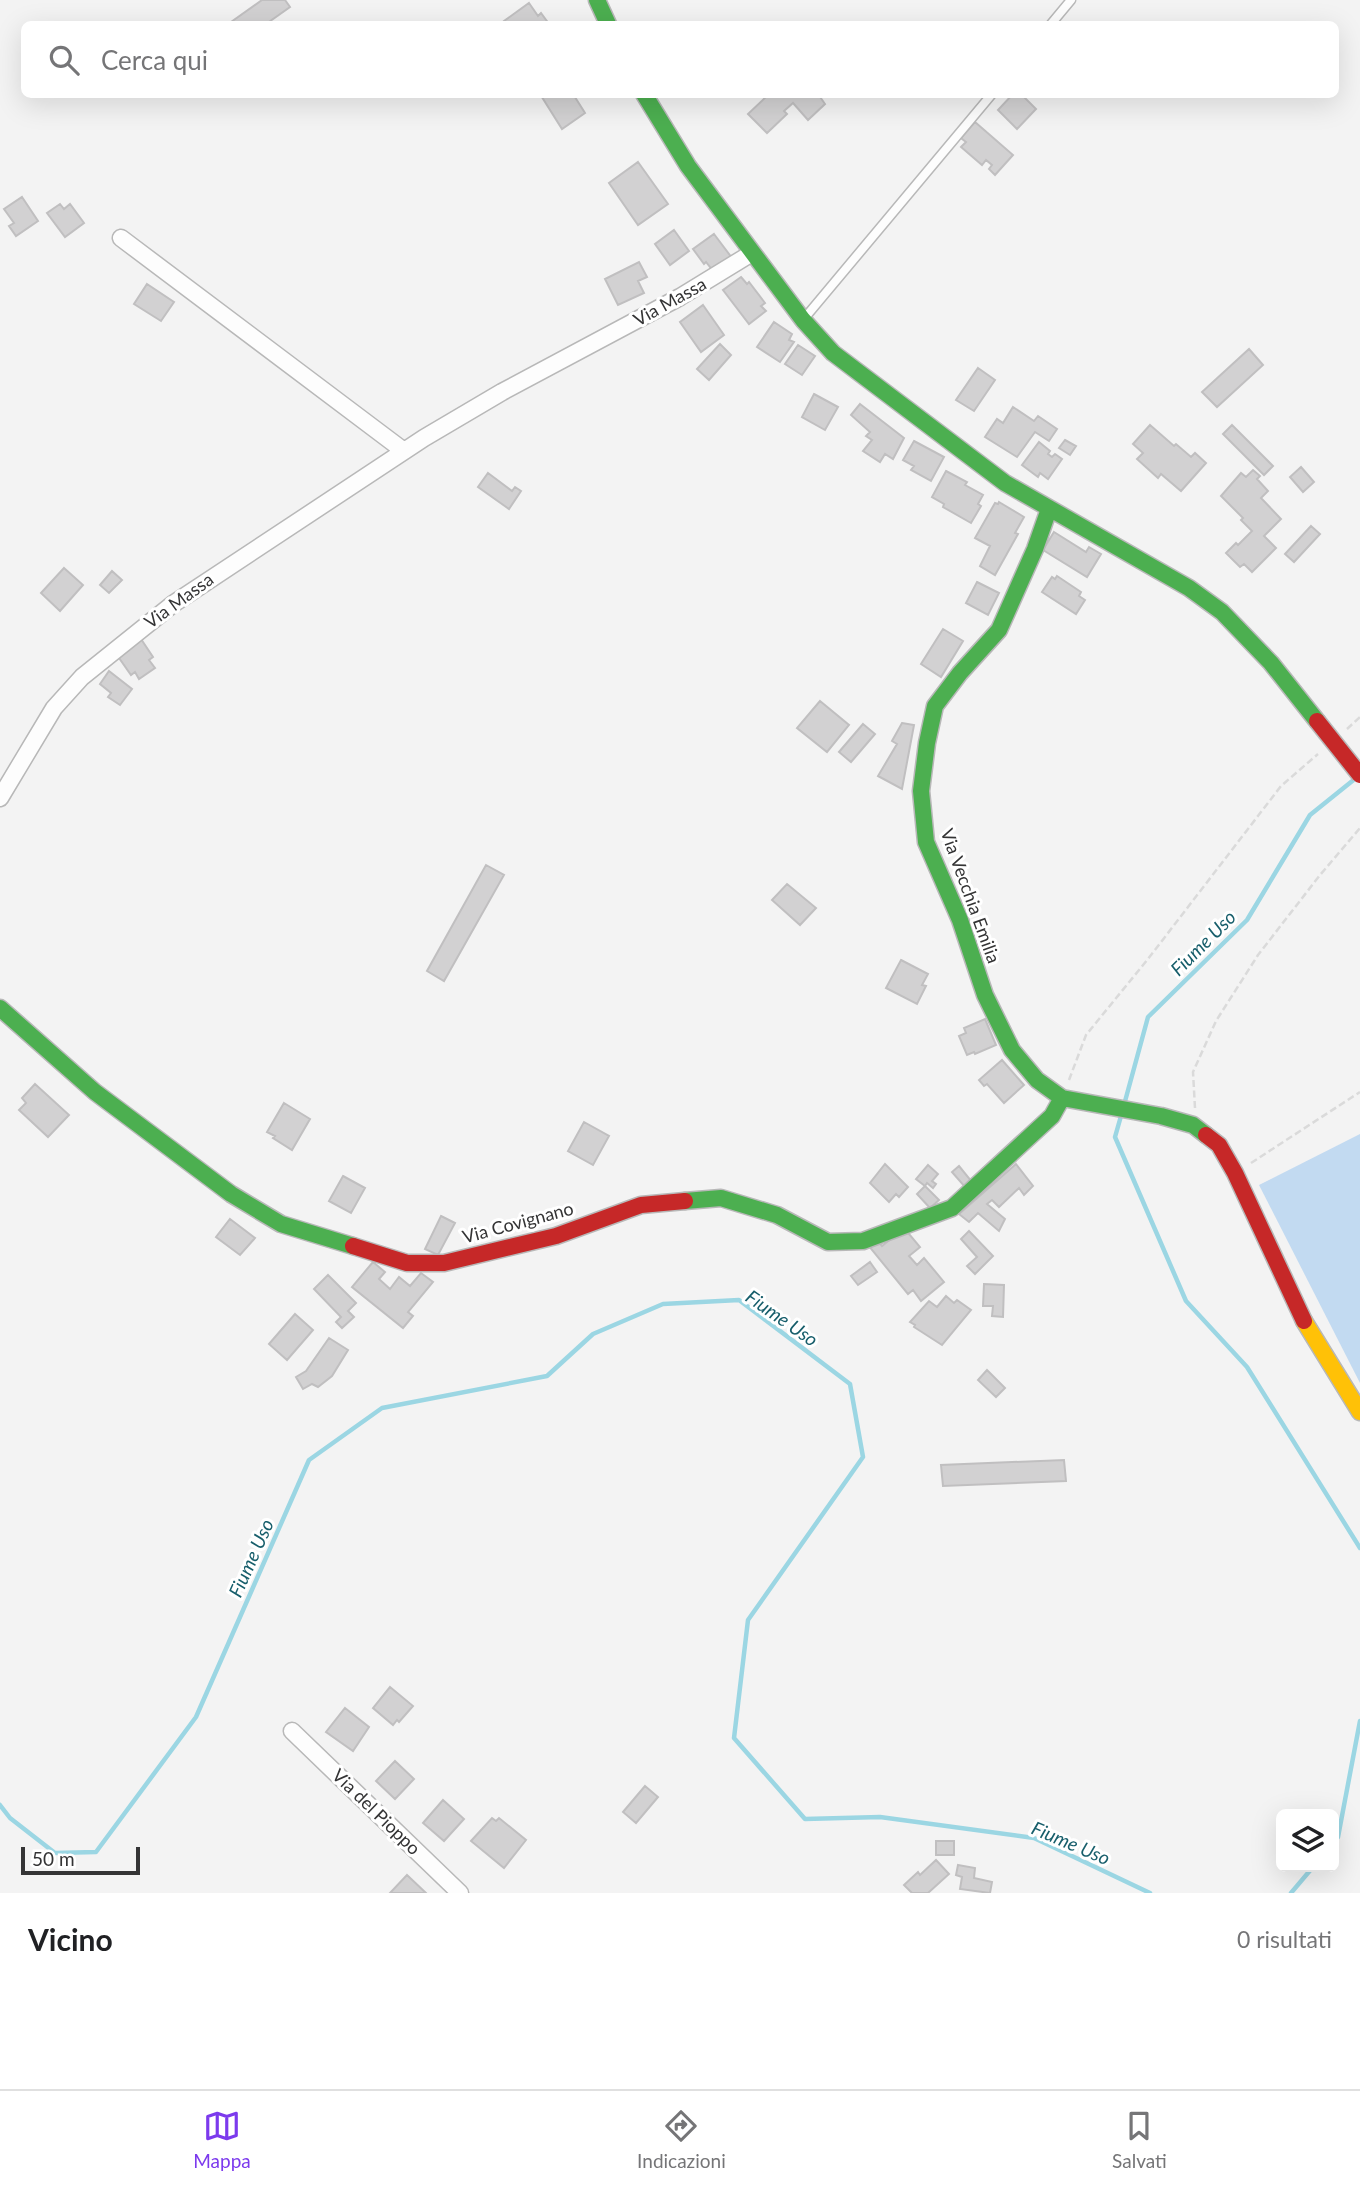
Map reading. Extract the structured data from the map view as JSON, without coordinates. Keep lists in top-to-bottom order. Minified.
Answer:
{"streets":{"street":["Via Massa","Via Vecchia Emilia","Via Covignano","Via del Pioppo"]},"crossings":[["Via Vecchia Emilia","Via Covignano"]],"water":["Fiume Uso"],"scale_bar":"50 m","page":{"search":"Cerca qui","scale":"50 m","heading":["Vicino","0 risultati"],"nav":["Mappa","Indicazioni","Salvati"]}}
